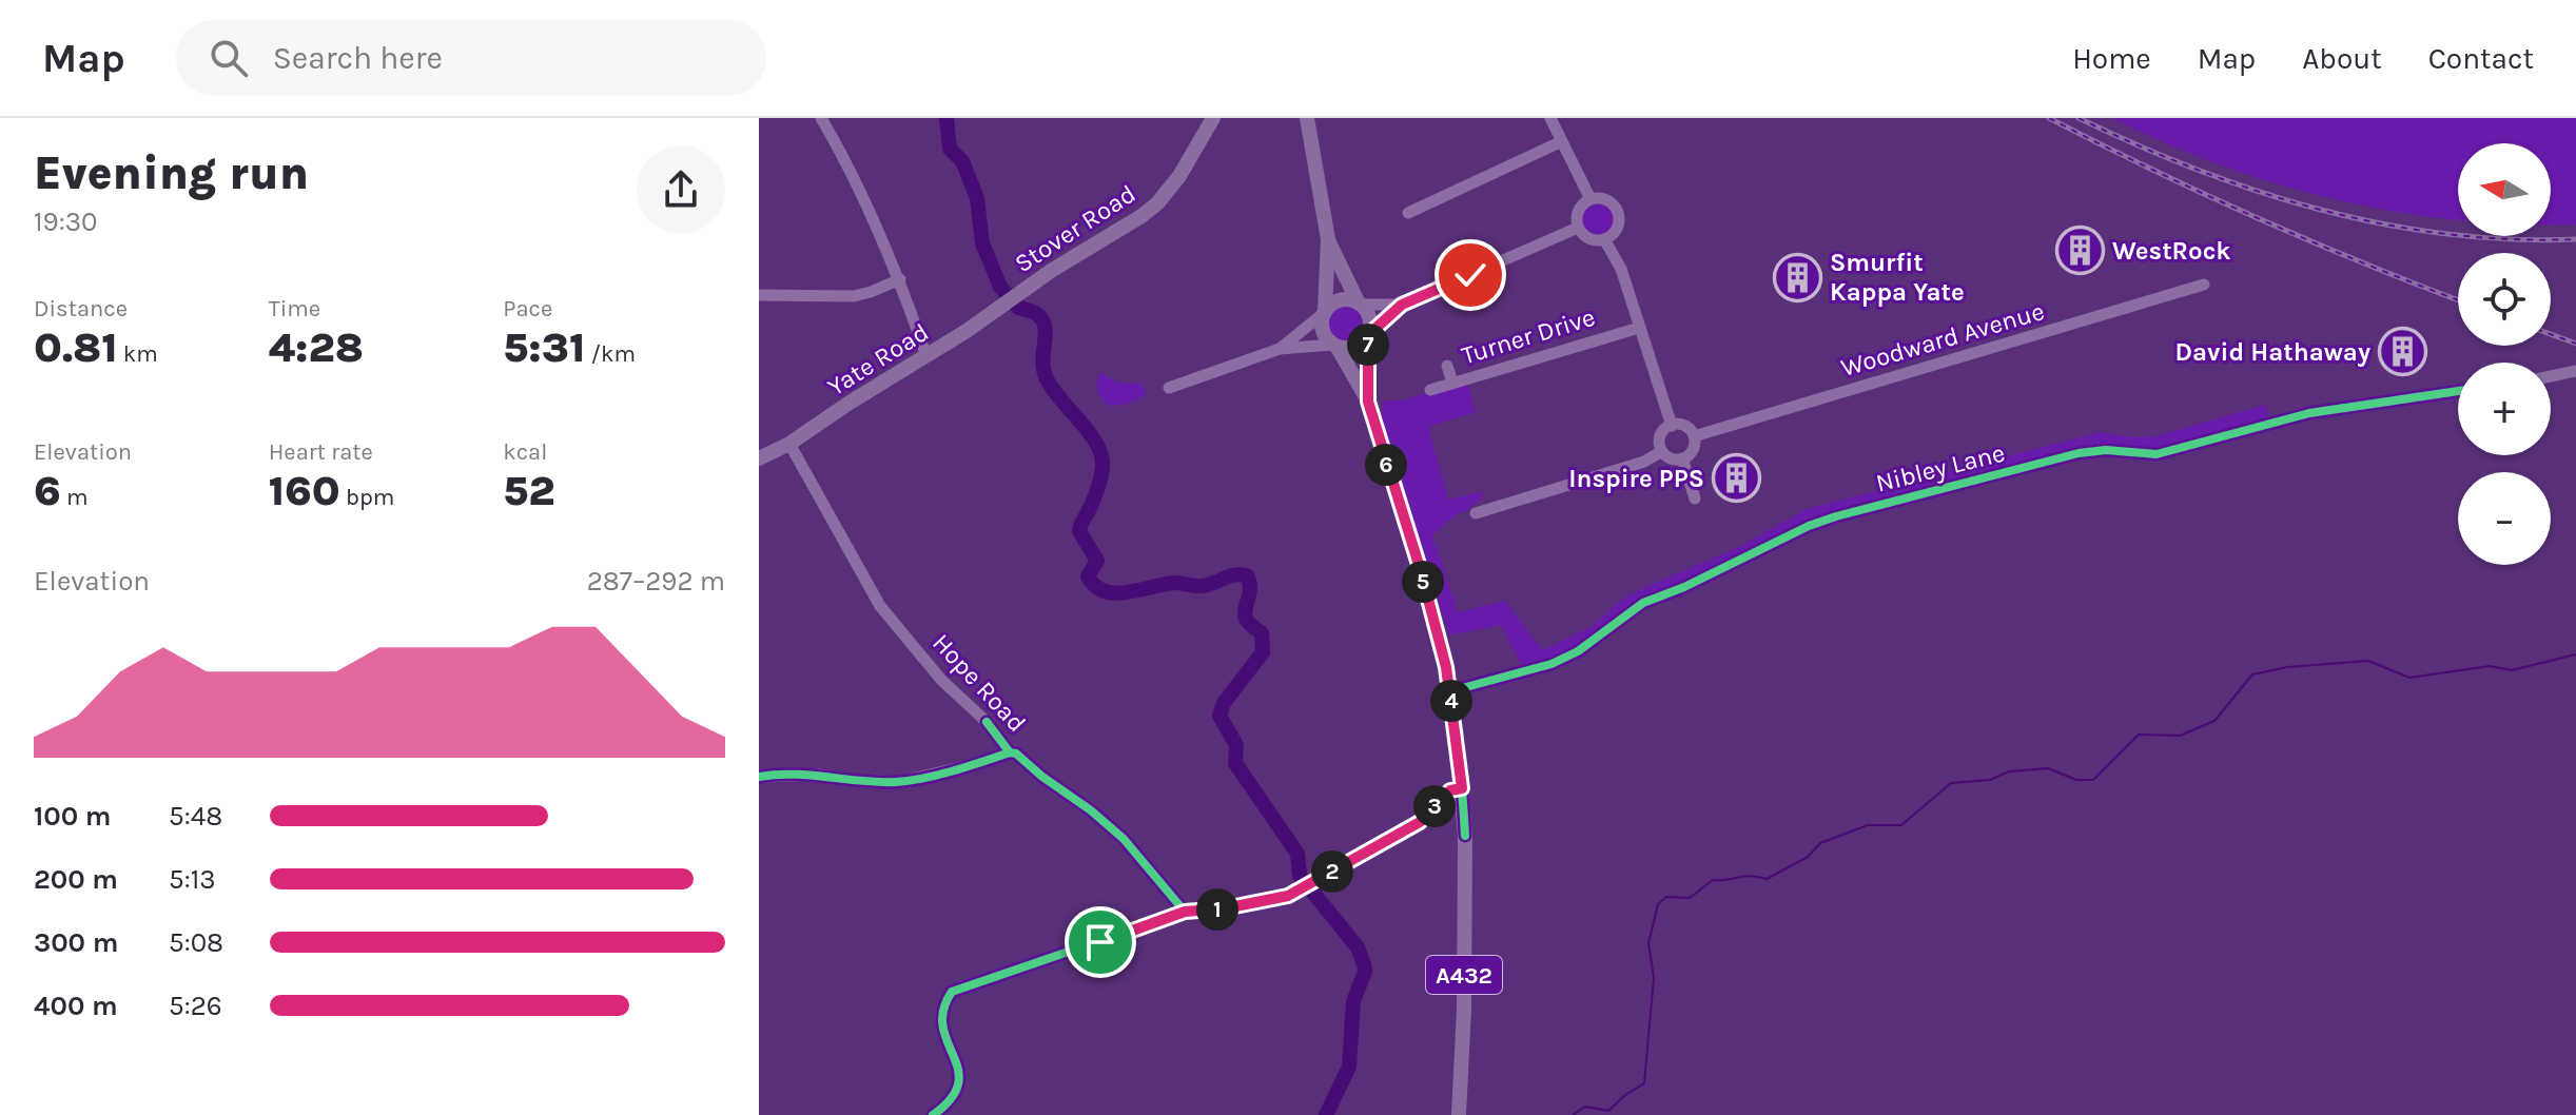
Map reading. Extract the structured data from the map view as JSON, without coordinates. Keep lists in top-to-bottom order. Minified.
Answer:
{"streets":{"main road":["Stover Road","Yate Road","A432"],"street":["Turner Drive","Woodward Avenue","Nibley Lane","Hope Road"]},"crossings":[["Stover Road","Yate Road"],["Yate Road","Hope Road"],["Nibley Lane","A432"]],"places":{"building":["WestRock","Smurfit Kappa Yate","David Hathaway","Inspire PPS"]},"north":"left","page":{"header":"Map","search":"Search here","nav":["Home","Map","About","Contact"],"heading":["Evening run","19:30"],"map_buttons":["+","−"],"stats":[["Distance","0.81 km"],["Time","4:28"],["Pace","5:31 /km"],["Elevation","6 m"],["Heart rate","160 bpm"],["kcal","52"]],"pins":["7","6","5","4","3","2","1"],"chart":["Elevation","287–292 m"],"list":[{"name":"100 m","note":"5:48"},{"name":"200 m","note":"5:13"},{"name":"300 m","note":"5:08"},{"name":"400 m","note":"5:26"}]}}
